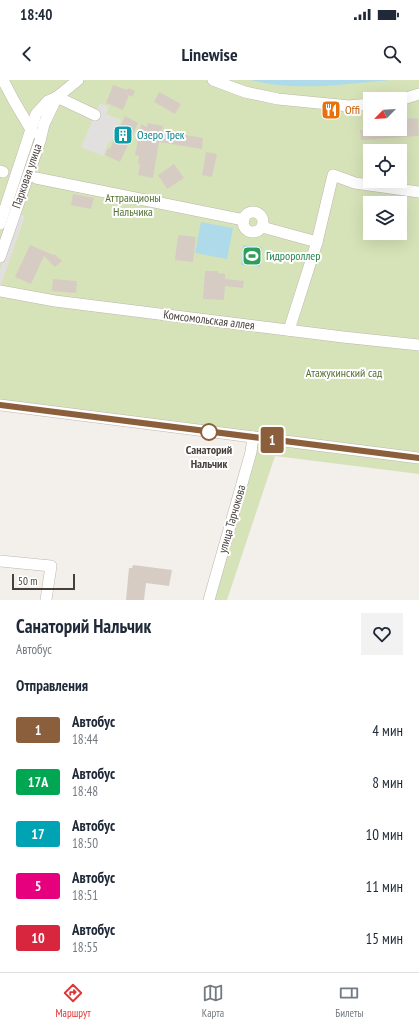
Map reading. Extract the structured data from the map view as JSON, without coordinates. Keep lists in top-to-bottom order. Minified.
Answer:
{"streets":{"street":["Парковая улица","Комсомольская аллея","улица Тарчокова"]},"parks":["Аттракционы Нальчика","Атажукинский сад"],"places":{"restaurant":["Offi"],"building":["Озеро Трек"],"sports":["Гидророллер"],"other":["Санаторий Нальчик"]},"lines":["bus line 1"],"scale_bar":"50 m","north":"bottom left","page":{"status":"18:40","header":"Linewise","on_map":"1","scale":"50 m","heading":[["Санаторий Нальчик","Автобус"],"Отправления"],"list":[{"mark":"1","name":"Автобус","note":"18:44","value":"4 мин"},{"mark":"17А","name":"Автобус","note":"18:48","value":"8 мин"},{"mark":"17","name":"Автобус","note":"18:50","value":"10 мин"},{"mark":"5","name":"Автобус","note":"18:51","value":"11 мин"},{"mark":"10","name":"Автобус","note":"18:55","value":"15 мин"}],"tabs":["Маршрут","Карта","Билеты"]}}
